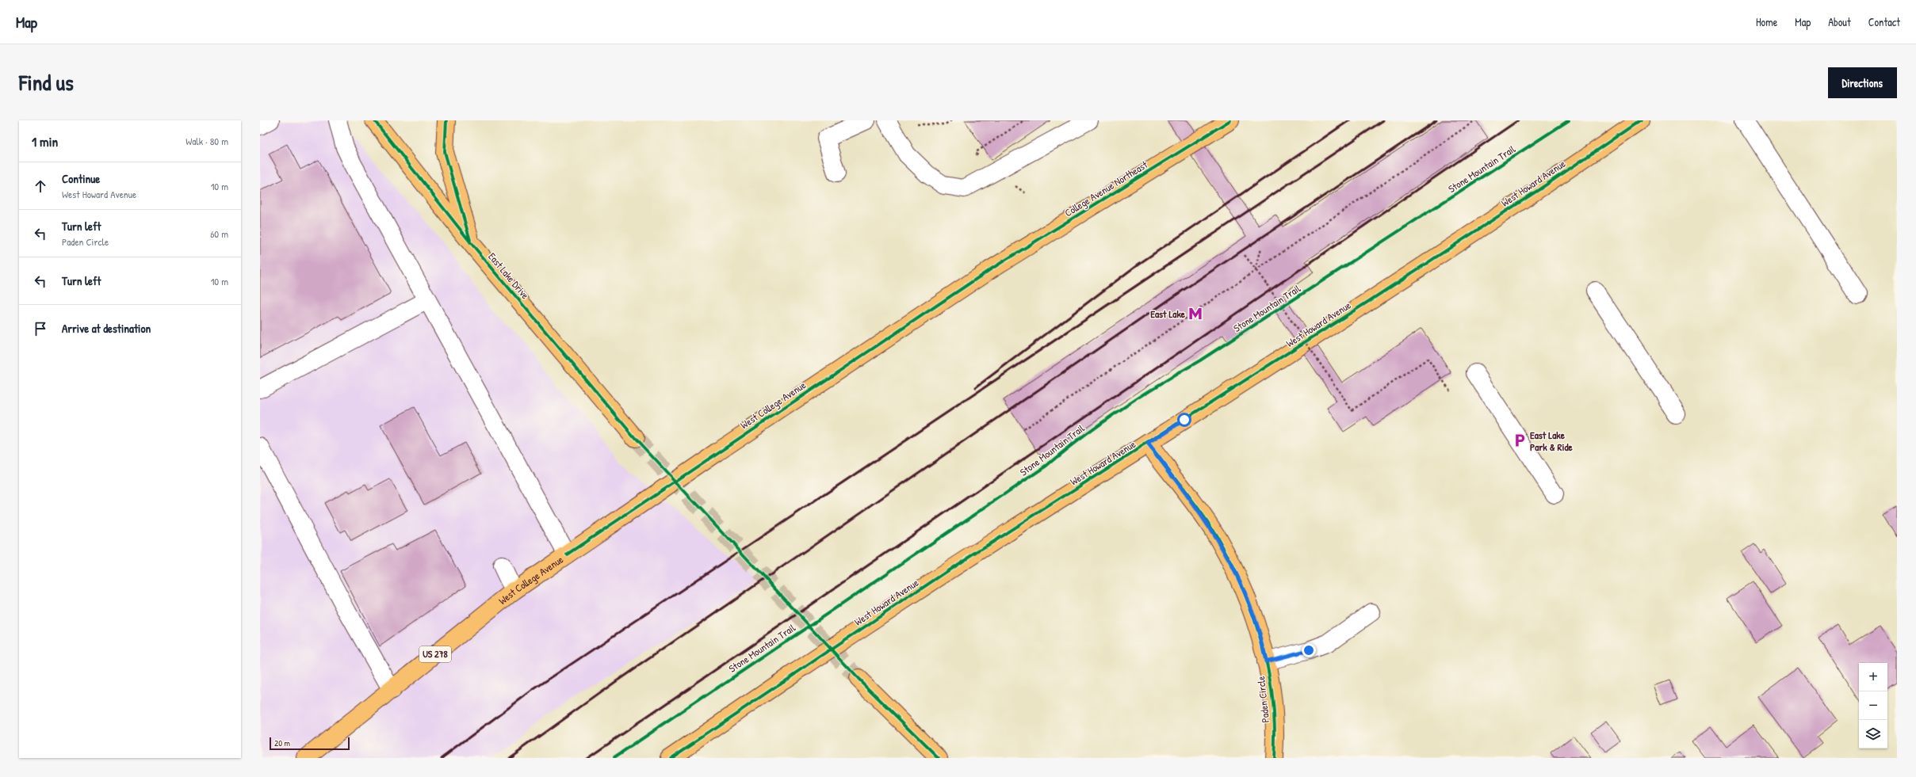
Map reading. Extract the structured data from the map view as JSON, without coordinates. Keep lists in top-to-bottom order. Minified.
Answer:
{"streets":{"main road":["West Howard Avenue","College Avenue Northeast","East Lake Drive","West College Avenue","US 278","Paden Circle"],"cycle path":["Stone Mountain Trail"]},"crossings":[["West Howard Avenue","Paden Circle"],["College Avenue Northeast","West College Avenue"]],"places":{"metro station":["East Lake"],"parking":["East Lake Park & Ride"]},"scale_bar":"20 m","page":{"header":"Map","nav":["Home","Map","About","Contact"],"title":"Find us","buttons":"Directions","heading":["1 min","Walk · 80 m"],"list":[["Continue","West Howard Avenue","10 m"],["Turn left","Paden Circle","60 m"],["Turn left","10 m"],"Arrive at destination"],"map_buttons":["+","−"],"scale":"20 m"}}
